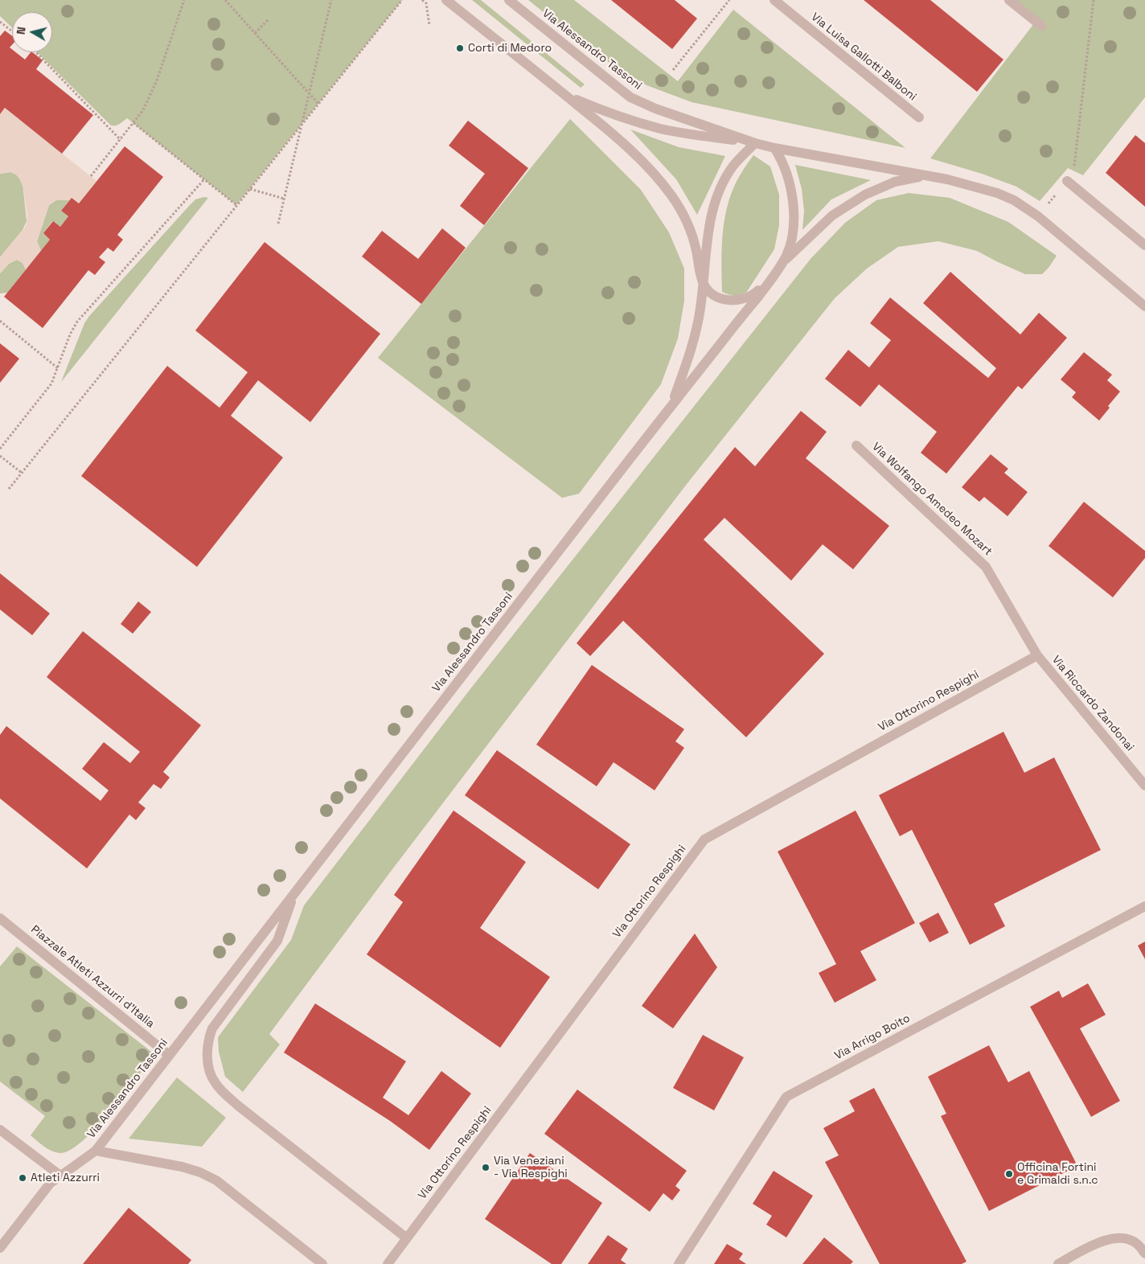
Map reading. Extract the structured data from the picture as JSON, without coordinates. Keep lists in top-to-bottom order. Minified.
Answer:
{"streets":{"street":["Via Alessandro Tassoni","Via Luisa Gallotti Balboni","Via Wolfango Amedeo Mozart","Via Ottorino Respighi","Via Riccardo Zandonai","Piazzale Atleti Azzurri d'Italia","Via Arrigo Boito"]},"crossings":[["Via Alessandro Tassoni","Via Ottorino Respighi"],["Via Alessandro Tassoni","Piazzale Atleti Azzurri d'Italia"],["Via Wolfango Amedeo Mozart","Via Ottorino Respighi"],["Via Wolfango Amedeo Mozart","Via Riccardo Zandonai"],["Via Ottorino Respighi","Via Riccardo Zandonai"]],"places":["Corti di Medoro","Via Veneziani - Via Respighi","Officina Fortini e Grimaldi s.n.c","Atleti Azzurri"],"north":"left"}
